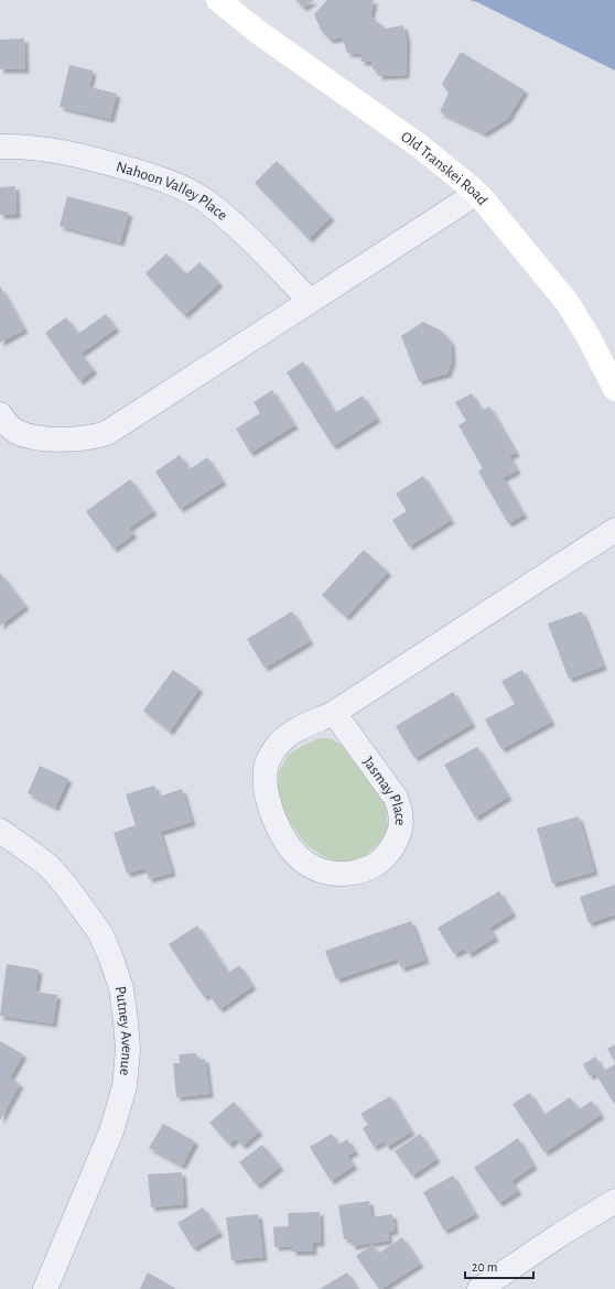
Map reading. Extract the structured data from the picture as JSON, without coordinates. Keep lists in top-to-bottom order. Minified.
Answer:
{"streets":{"main road":["Old Transkei Road"],"street":["Nahoon Valley Place","Jasmay Place","Putney Avenue"]},"scale_bar":"20 m"}
